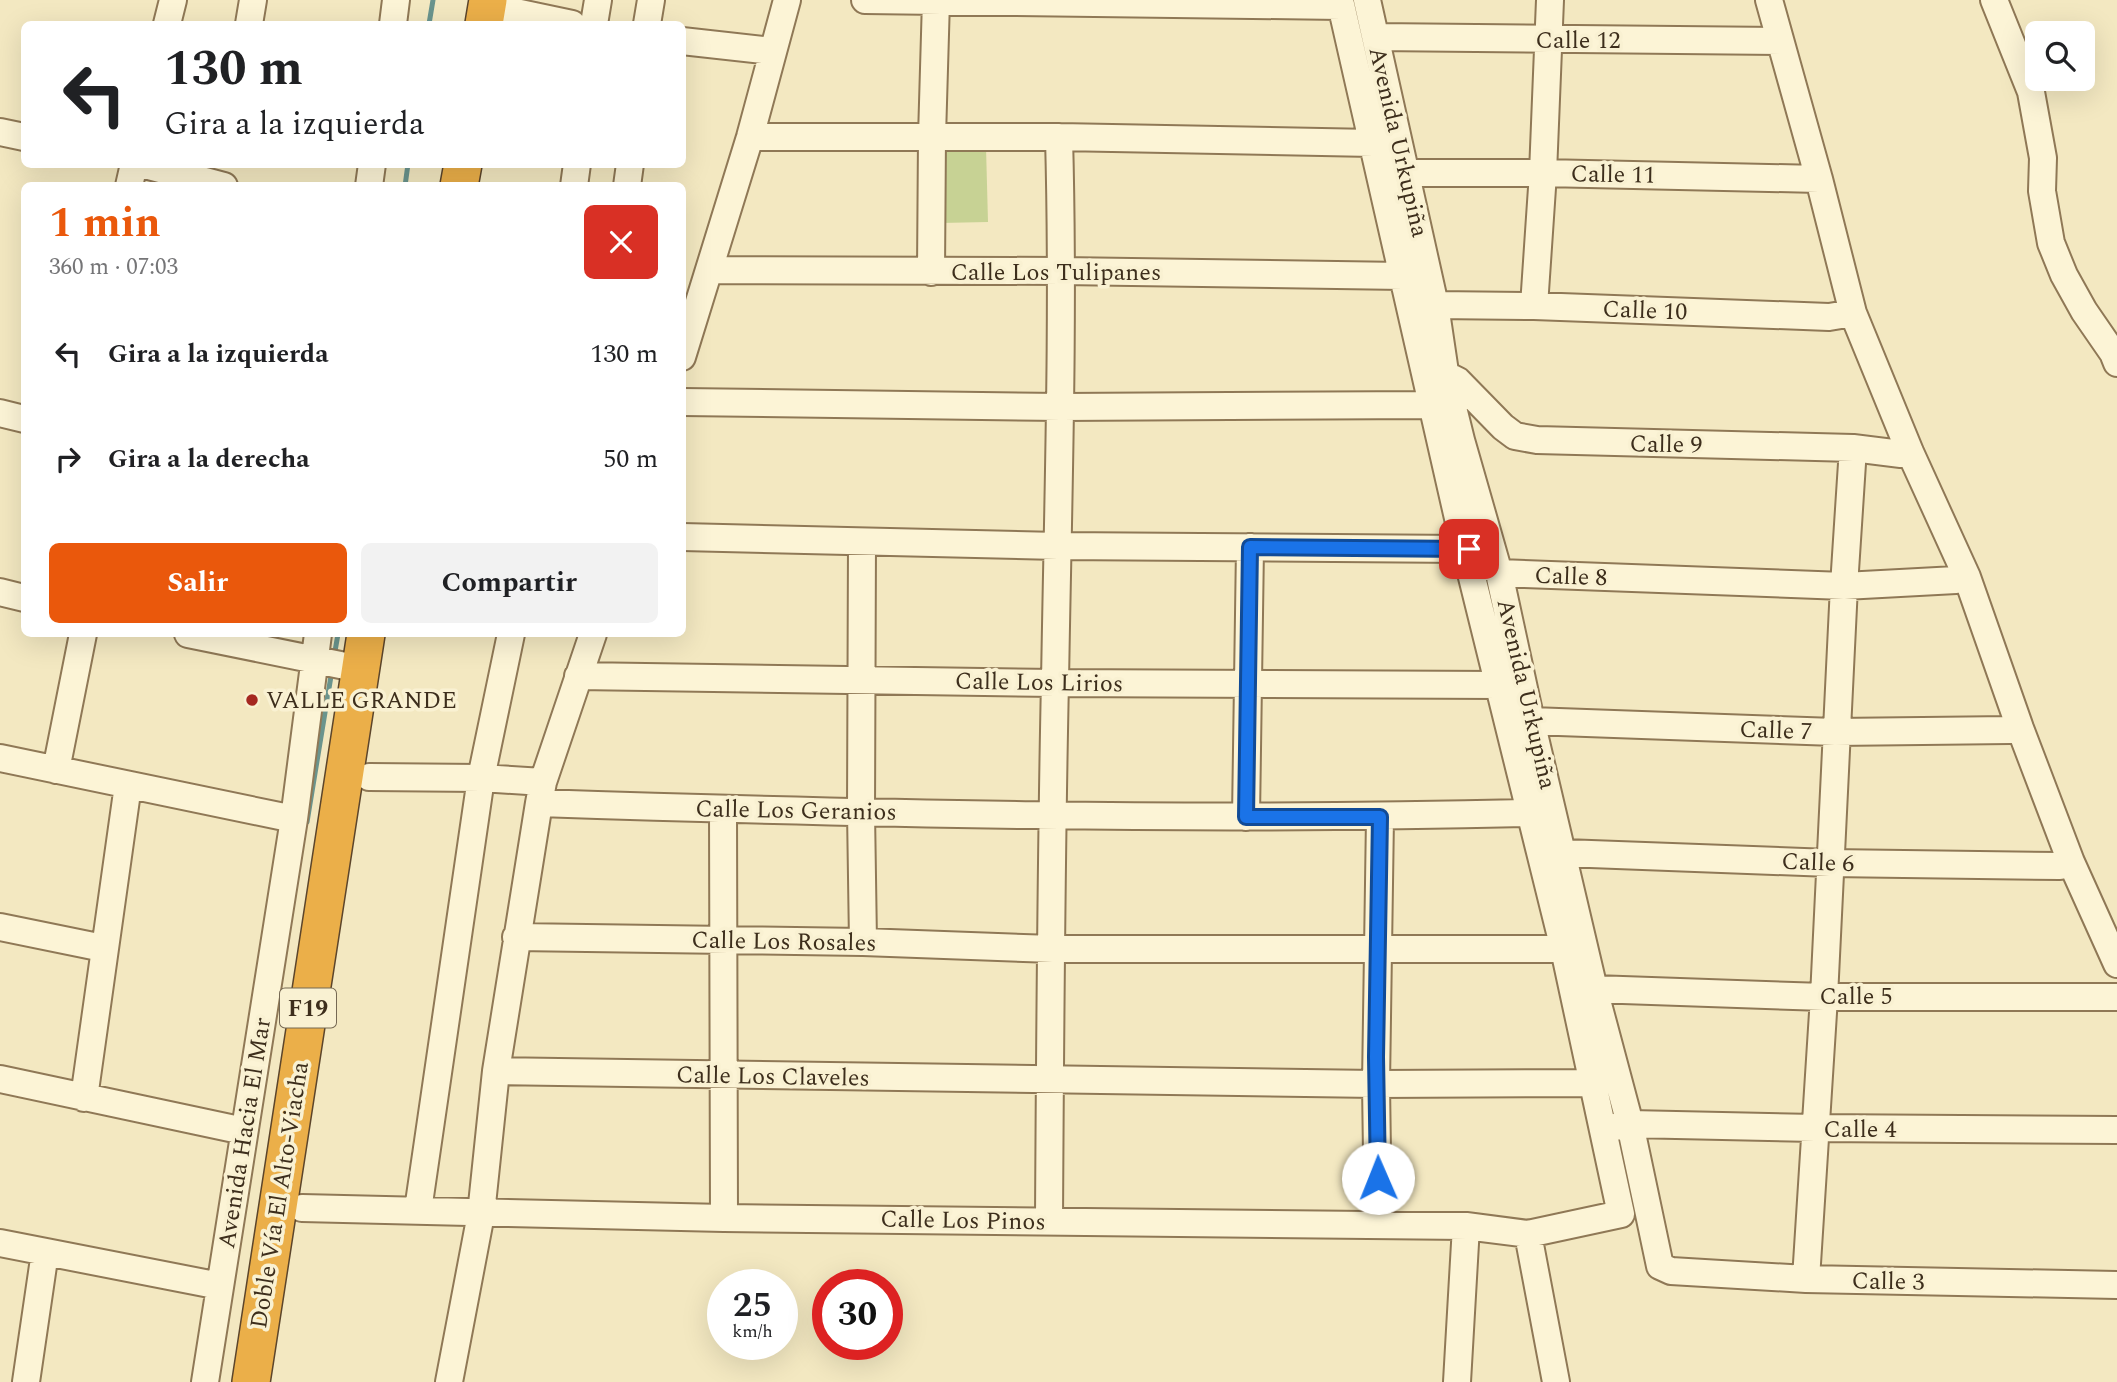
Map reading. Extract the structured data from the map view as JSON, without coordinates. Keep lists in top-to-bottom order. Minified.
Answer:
{"streets":{"highway":["F19","Doble Vía El Alto-Viacha"],"street":["Calle 12","Avenida Urkupiña","Calle 11","Calle Los Tulipanes","Calle 10","Calle 9","Calle 8","Calle Los Lirios","Calle 7","Calle Los Geranios","Calle 6","Calle Los Rosales","Calle 5","Calle Los Claveles","Calle 4","Avenida Hacia El Mar","Calle Los Pinos","Calle 3"]},"crossings":[["Calle 12","Avenida Urkupiña"],["Avenida Urkupiña","Calle 11"],["Avenida Urkupiña","Calle 10"],["Avenida Urkupiña","Calle 9"],["Avenida Urkupiña","Calle 8"],["Avenida Urkupiña","Calle 7"],["Avenida Urkupiña","Calle 6"],["Avenida Urkupiña","Calle 5"],["Avenida Urkupiña","Calle 4"],["Avenida Urkupiña","Calle 3"],["Calle Los Geranios","Doble Vía El Alto-Viacha"],["Calle 4","Calle Los Pinos"],["Avenida Hacia El Mar","Doble Vía El Alto-Viacha"],["Doble Vía El Alto-Viacha","Calle Los Pinos"]],"places":["VALLE GRANDE"],"page":{"turn":["130 m","Gira a la izquierda"],"heading":["1 min","360 m · 07:03"],"list":[{"name":"Gira a la izquierda","value":"130 m"},{"name":"Gira a la derecha","value":"50 m"}],"buttons":["Salir","Compartir"],"speed":"25 km/h","limit":"30"}}
